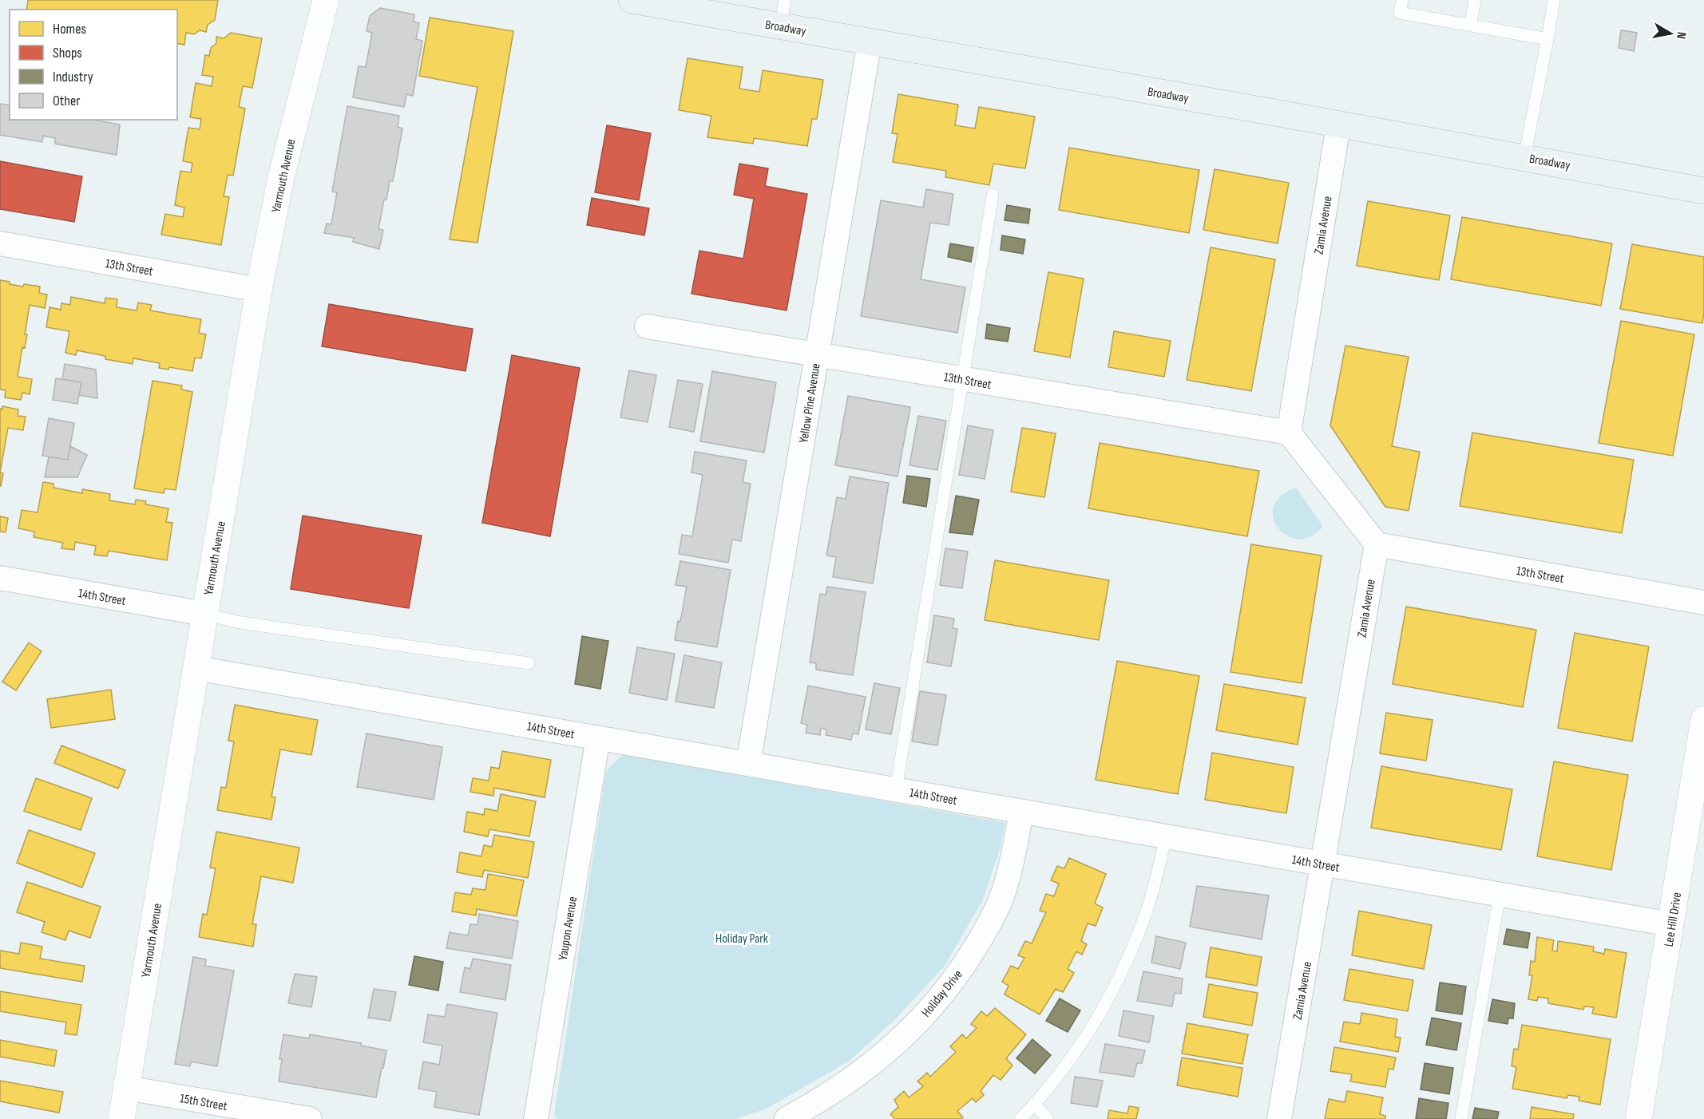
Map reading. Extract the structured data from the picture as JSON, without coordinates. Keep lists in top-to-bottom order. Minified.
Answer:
{"streets":{"main road":["Broadway"],"street":["Yarmouth Avenue","Zamia Avenue","13th Street","Yellow Pine Avenue","14th Street","Lee Hill Drive","Yaupon Avenue","Holiday Drive","15th Street"]},"crossings":[["Broadway","Zamia Avenue"],["Broadway","Yellow Pine Avenue"],["Yarmouth Avenue","13th Street"],["Yarmouth Avenue","14th Street"],["Yarmouth Avenue","15th Street"],["Zamia Avenue","13th Street"],["Zamia Avenue","14th Street"],["13th Street","Yellow Pine Avenue"],["Yellow Pine Avenue","14th Street"],["14th Street","Lee Hill Drive"],["14th Street","Yaupon Avenue"],["14th Street","Holiday Drive"]],"parks":["Holiday Park"],"legend":["Homes","Shops","Industry","Other"],"north":"right"}
